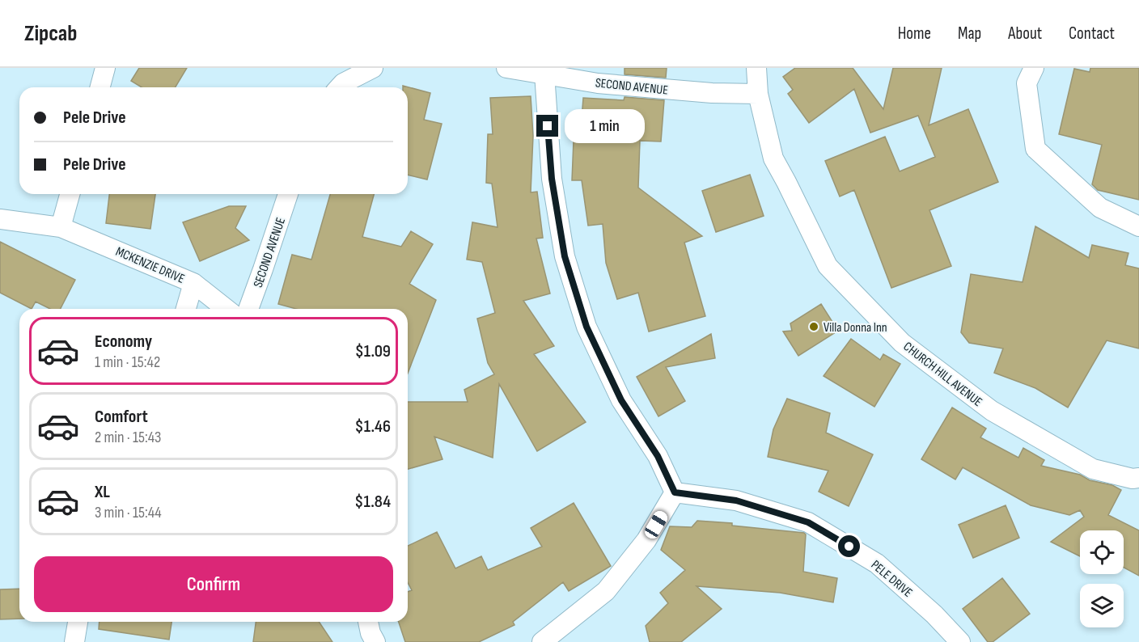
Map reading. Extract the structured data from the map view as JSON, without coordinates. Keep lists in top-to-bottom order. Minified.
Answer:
{"streets":{"street":["SECOND AVENUE","MCKENZIE DRIVE","CHURCH HILL AVENUE","PELE DRIVE"]},"crossings":[["SECOND AVENUE","CHURCH HILL AVENUE"]],"places":["Villa Donna Inn"],"page":{"header":"Zipcab","nav":["Home","Map","About","Contact"],"banner":["Pele Drive","Pele Drive"],"bubble":"1 min","list":[{"name":"Economy","note":"1 min · 15:42","value":"$1.09"},{"name":"Comfort","note":"2 min · 15:43","value":"$1.46"},{"name":"XL","note":"3 min · 15:44","value":"$1.84"}],"buttons":"Confirm"}}
